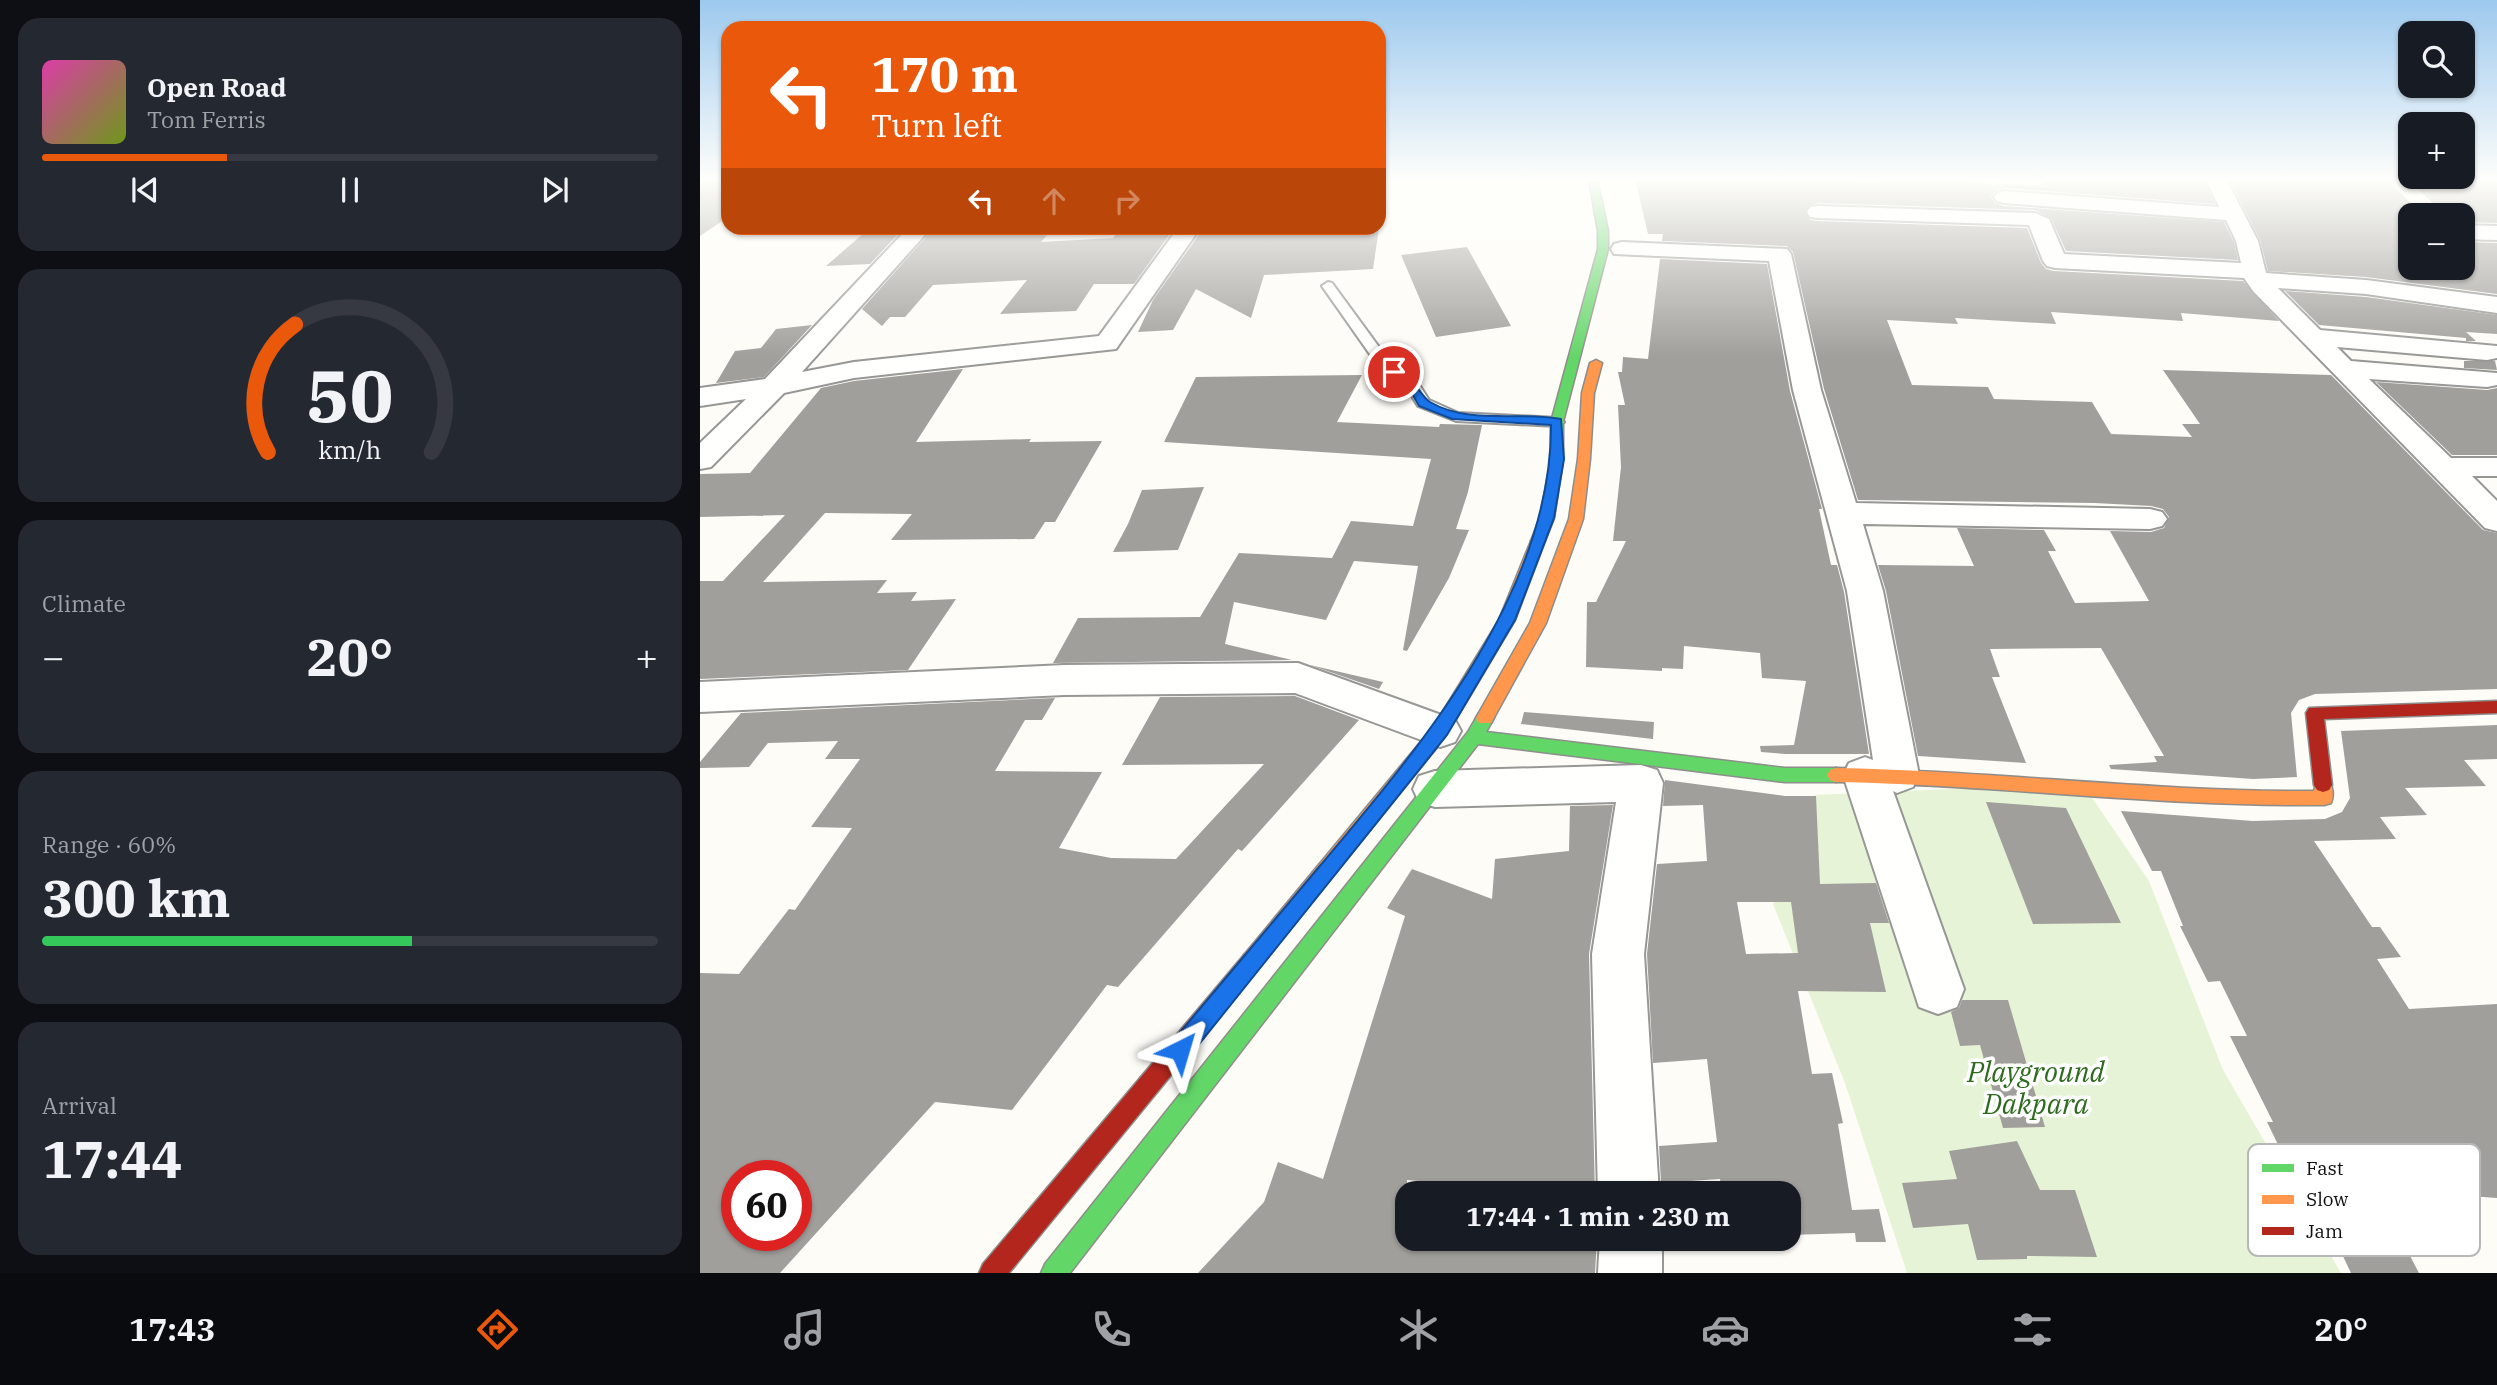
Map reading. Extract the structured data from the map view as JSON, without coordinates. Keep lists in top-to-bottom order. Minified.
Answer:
{"parks":["Playground Dakpara"],"legend":["Fast","Slow","Jam"],"page":{"map_buttons":["+","−"],"turn":["170 m","Turn left"],"song":["Open Road","Tom Ferris"],"tile":["Climate",["Range · 60%","300 km"],["Arrival","17:44"]],"heat":["−","20°","+"],"limit":"60","trip":"17:44 · 1 min · 230 m","tabs":["17:43","20°"],"gauge":["50","km/h"]}}
